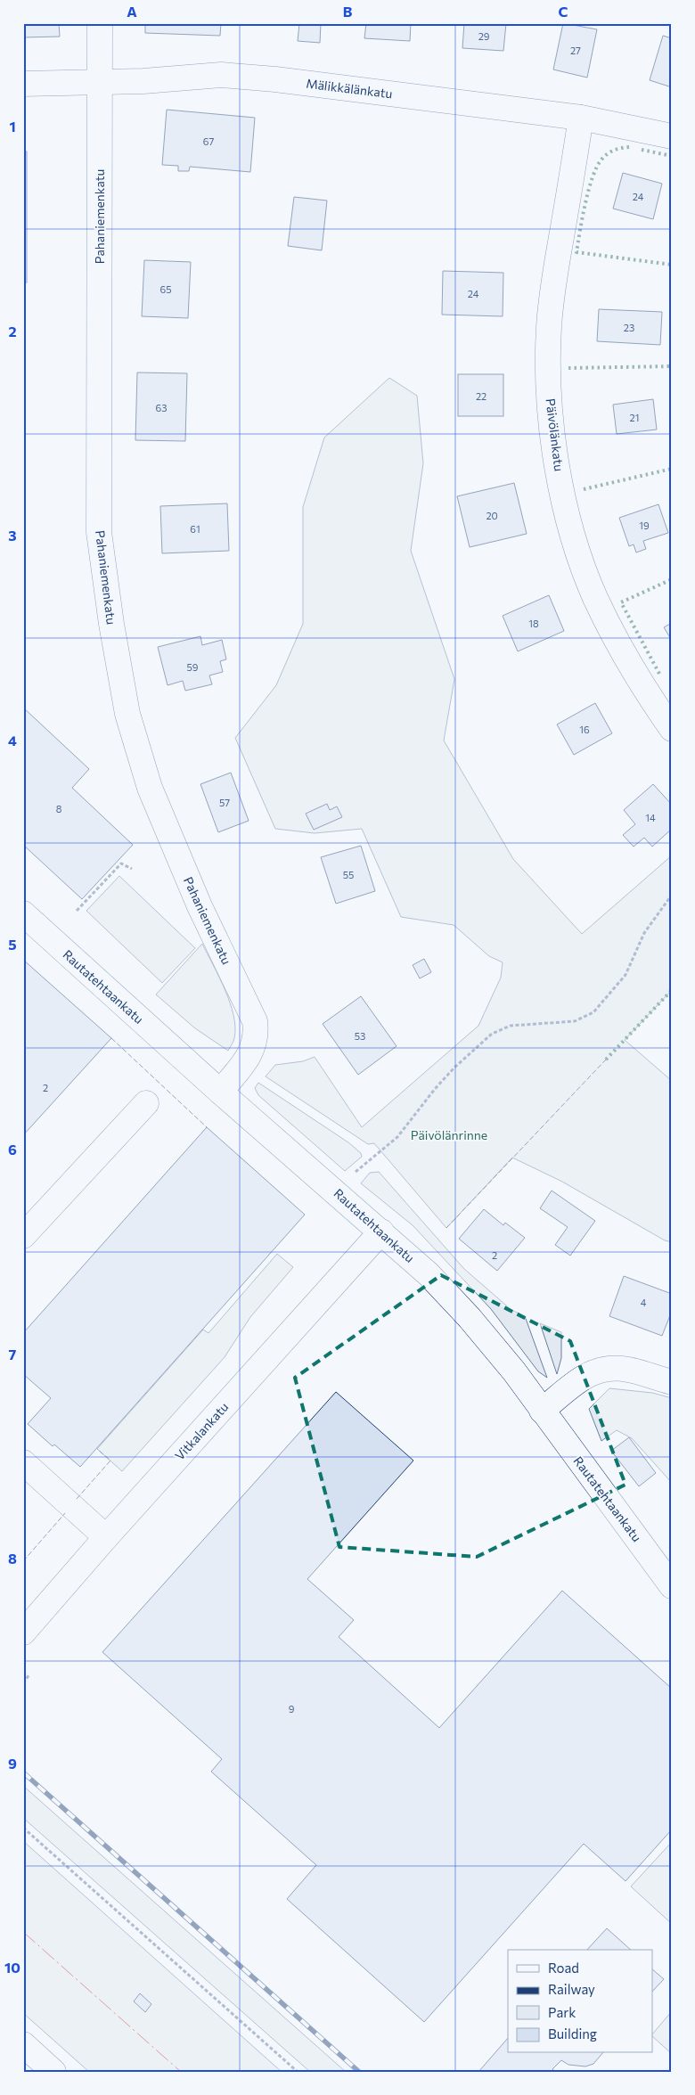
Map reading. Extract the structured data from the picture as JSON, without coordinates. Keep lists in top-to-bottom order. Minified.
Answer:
{"streets":{"street":["Mälikkälänkatu","Pahaniemenkatu","Päivölänkatu","Rautatehtaankatu","Vitkalankatu"]},"crossings":[["Mälikkälänkatu","Pahaniemenkatu"],["Mälikkälänkatu","Päivölänkatu"],["Pahaniemenkatu","Rautatehtaankatu"],["Rautatehtaankatu","Vitkalankatu"]],"parks":["Päivölänrinne"],"house_numbers":["29","27","67","24","65","24","23","22","63","21","20","19","61","18","59","16","57","8","14","55","53","2","2","4","9"],"legend":["Road","Railway","Park","Building"],"grid":{"columns":["A","B","C"],"rows":["1","2","3","4","5","6","7","8","9","10"]}}
